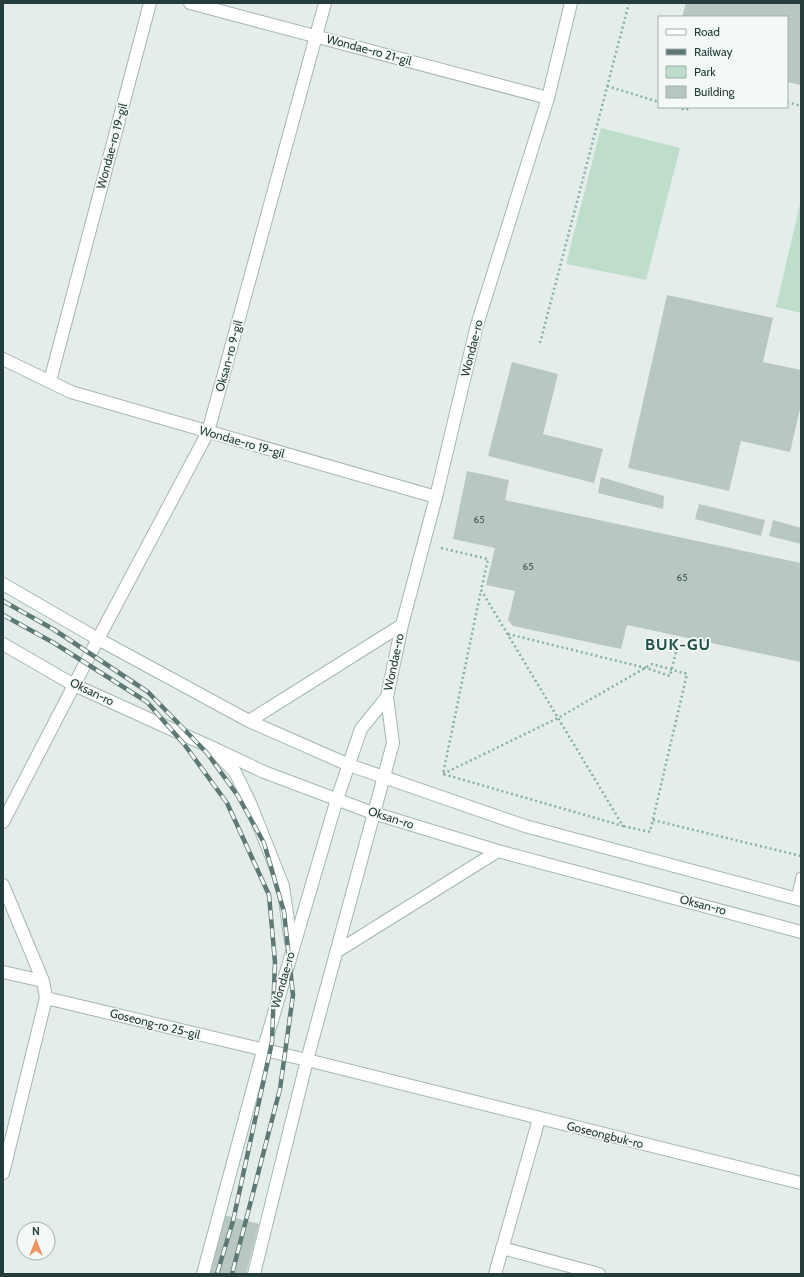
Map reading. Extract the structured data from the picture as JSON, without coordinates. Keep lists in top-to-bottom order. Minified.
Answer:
{"streets":{"main road":["Wondae-ro 21-gil","Wondae-ro 19-gil","Wondae-ro","Oksan-ro 9-gil","Oksan-ro","Goseong-ro 25-gil","Goseongbuk-ro"]},"crossings":[["Wondae-ro 21-gil","Wondae-ro"],["Wondae-ro 21-gil","Oksan-ro 9-gil"],["Wondae-ro 19-gil","Wondae-ro"],["Wondae-ro 19-gil","Oksan-ro 9-gil"],["Wondae-ro","Oksan-ro"],["Wondae-ro","Goseong-ro 25-gil"],["Wondae-ro","Goseongbuk-ro"],["Oksan-ro 9-gil","Oksan-ro"],["Goseong-ro 25-gil","Goseongbuk-ro"]],"districts":["BUK-GU"],"house_numbers":["65","65","65"],"legend":["Road","Railway","Park","Building"],"north":"top"}
